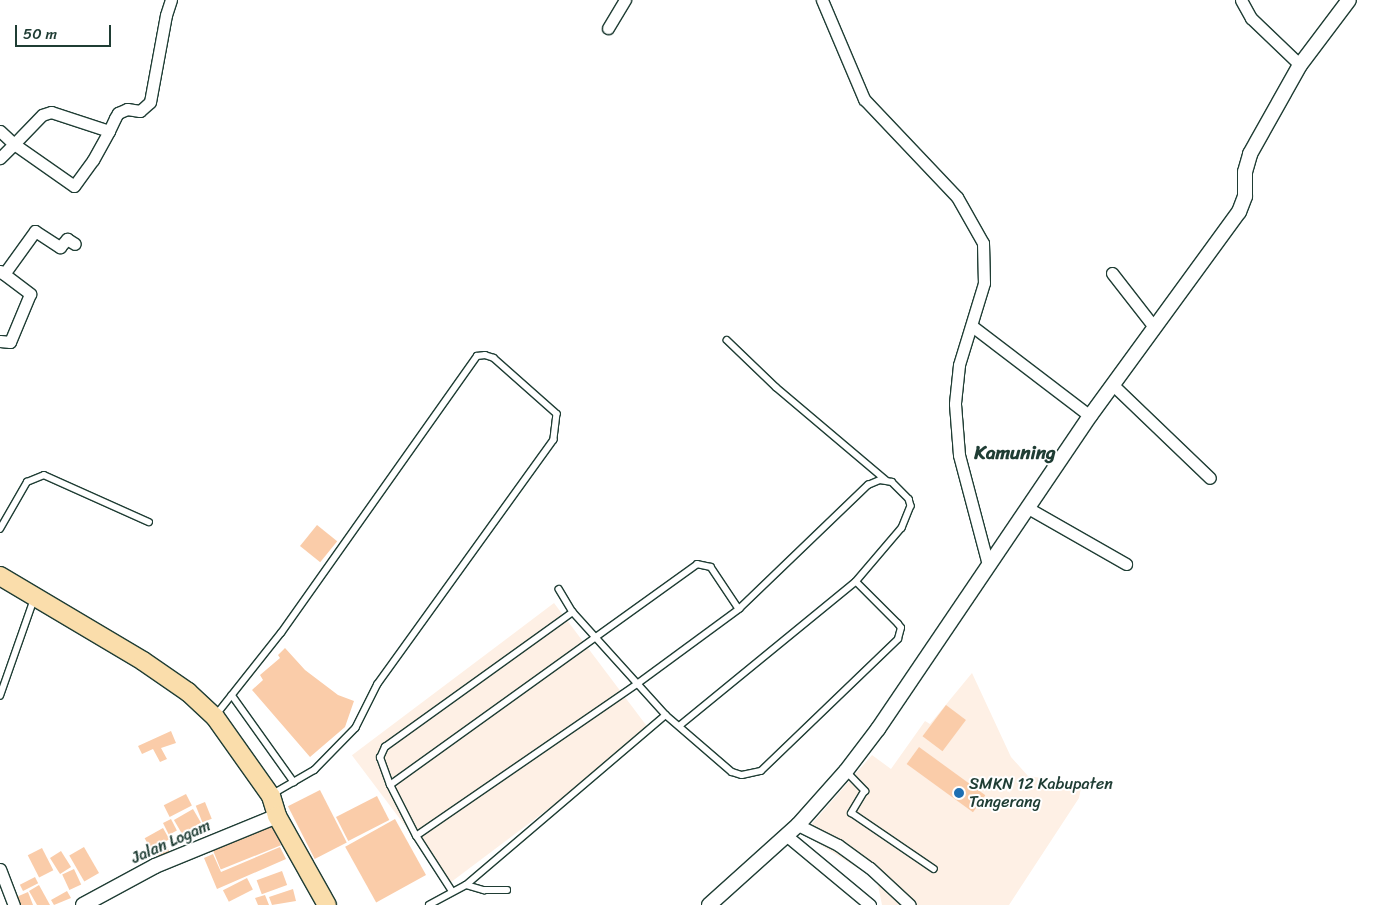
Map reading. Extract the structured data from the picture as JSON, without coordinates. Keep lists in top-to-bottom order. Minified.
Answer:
{"streets":{"street":["Jalan Logam"]},"districts":["Kamuning"],"places":["SMKN 12 Kabupaten Tangerang"],"scale_bar":"50 m"}
